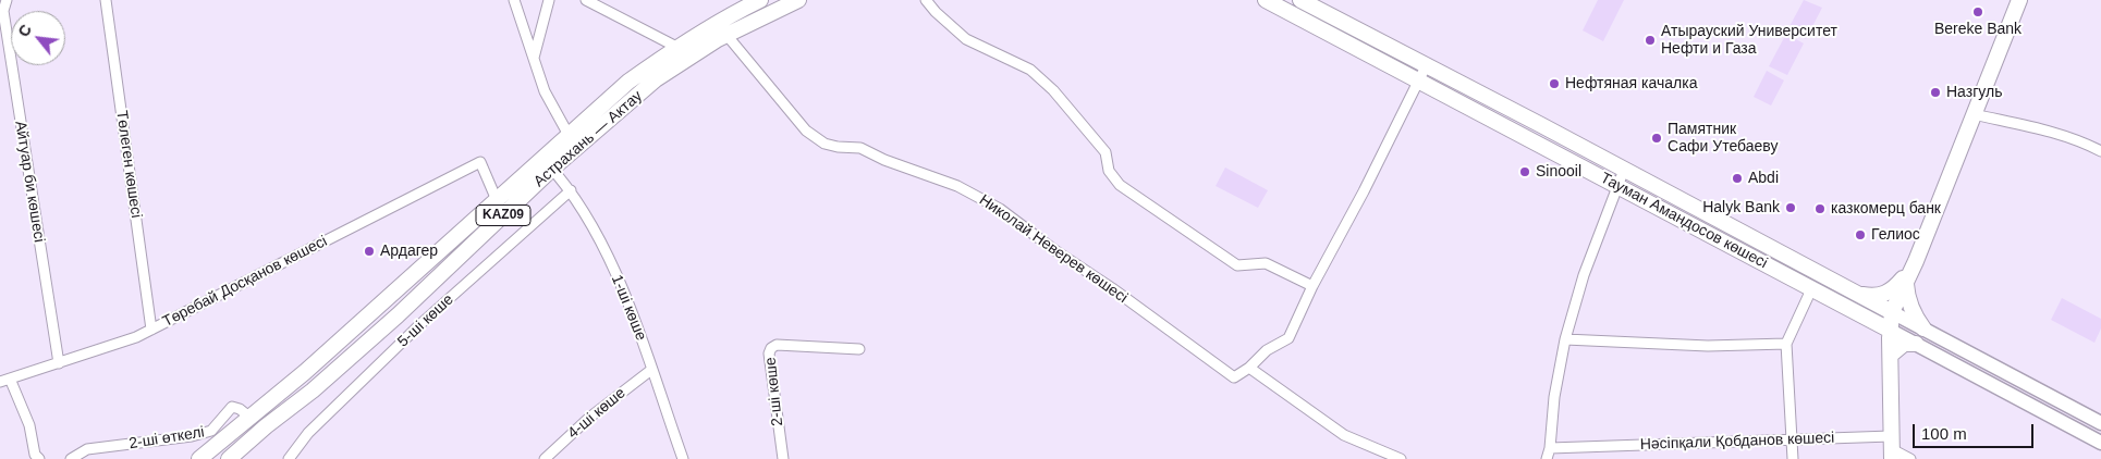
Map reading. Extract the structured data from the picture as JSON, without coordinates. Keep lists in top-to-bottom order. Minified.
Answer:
{"streets":{"main road":["Астрахань — Актау","KAZ09","Тауман Амандосов көшесі"],"street":["Төлеген көшесі","Айтуар би көшесі","Николай Неверев көшесі","Төребай Досқанов көшесі","1-ші көше","5-шi көше","2-ші көше","4-шi көше","2-ші өткелі","Нәсіпқали Қобданов көшесі"]},"crossings":[["Астрахань — Актау","Николай Неверев көшесі"],["Астрахань — Актау","Төребай Досқанов көшесі"],["Астрахань — Актау","1-ші көше"],["Астрахань — Актау","2-ші өткелі"],["Төлеген көшесі","Төребай Досқанов көшесі"],["Айтуар би көшесі","Төребай Досқанов көшесі"],["1-ші көше","5-шi көше"],["1-ші көше","4-шi көше"]],"places":["Bereke Bank","Атырауский Университет Нефти и Газа","Нефтяная качалка","Назгуль","Памятник Сафи Утебаеву","Sinooil","Abdi","Halyk Bank","казкомерц банк","Гелиос","Ардагер"],"scale_bar":"100 m","north":"top left"}
